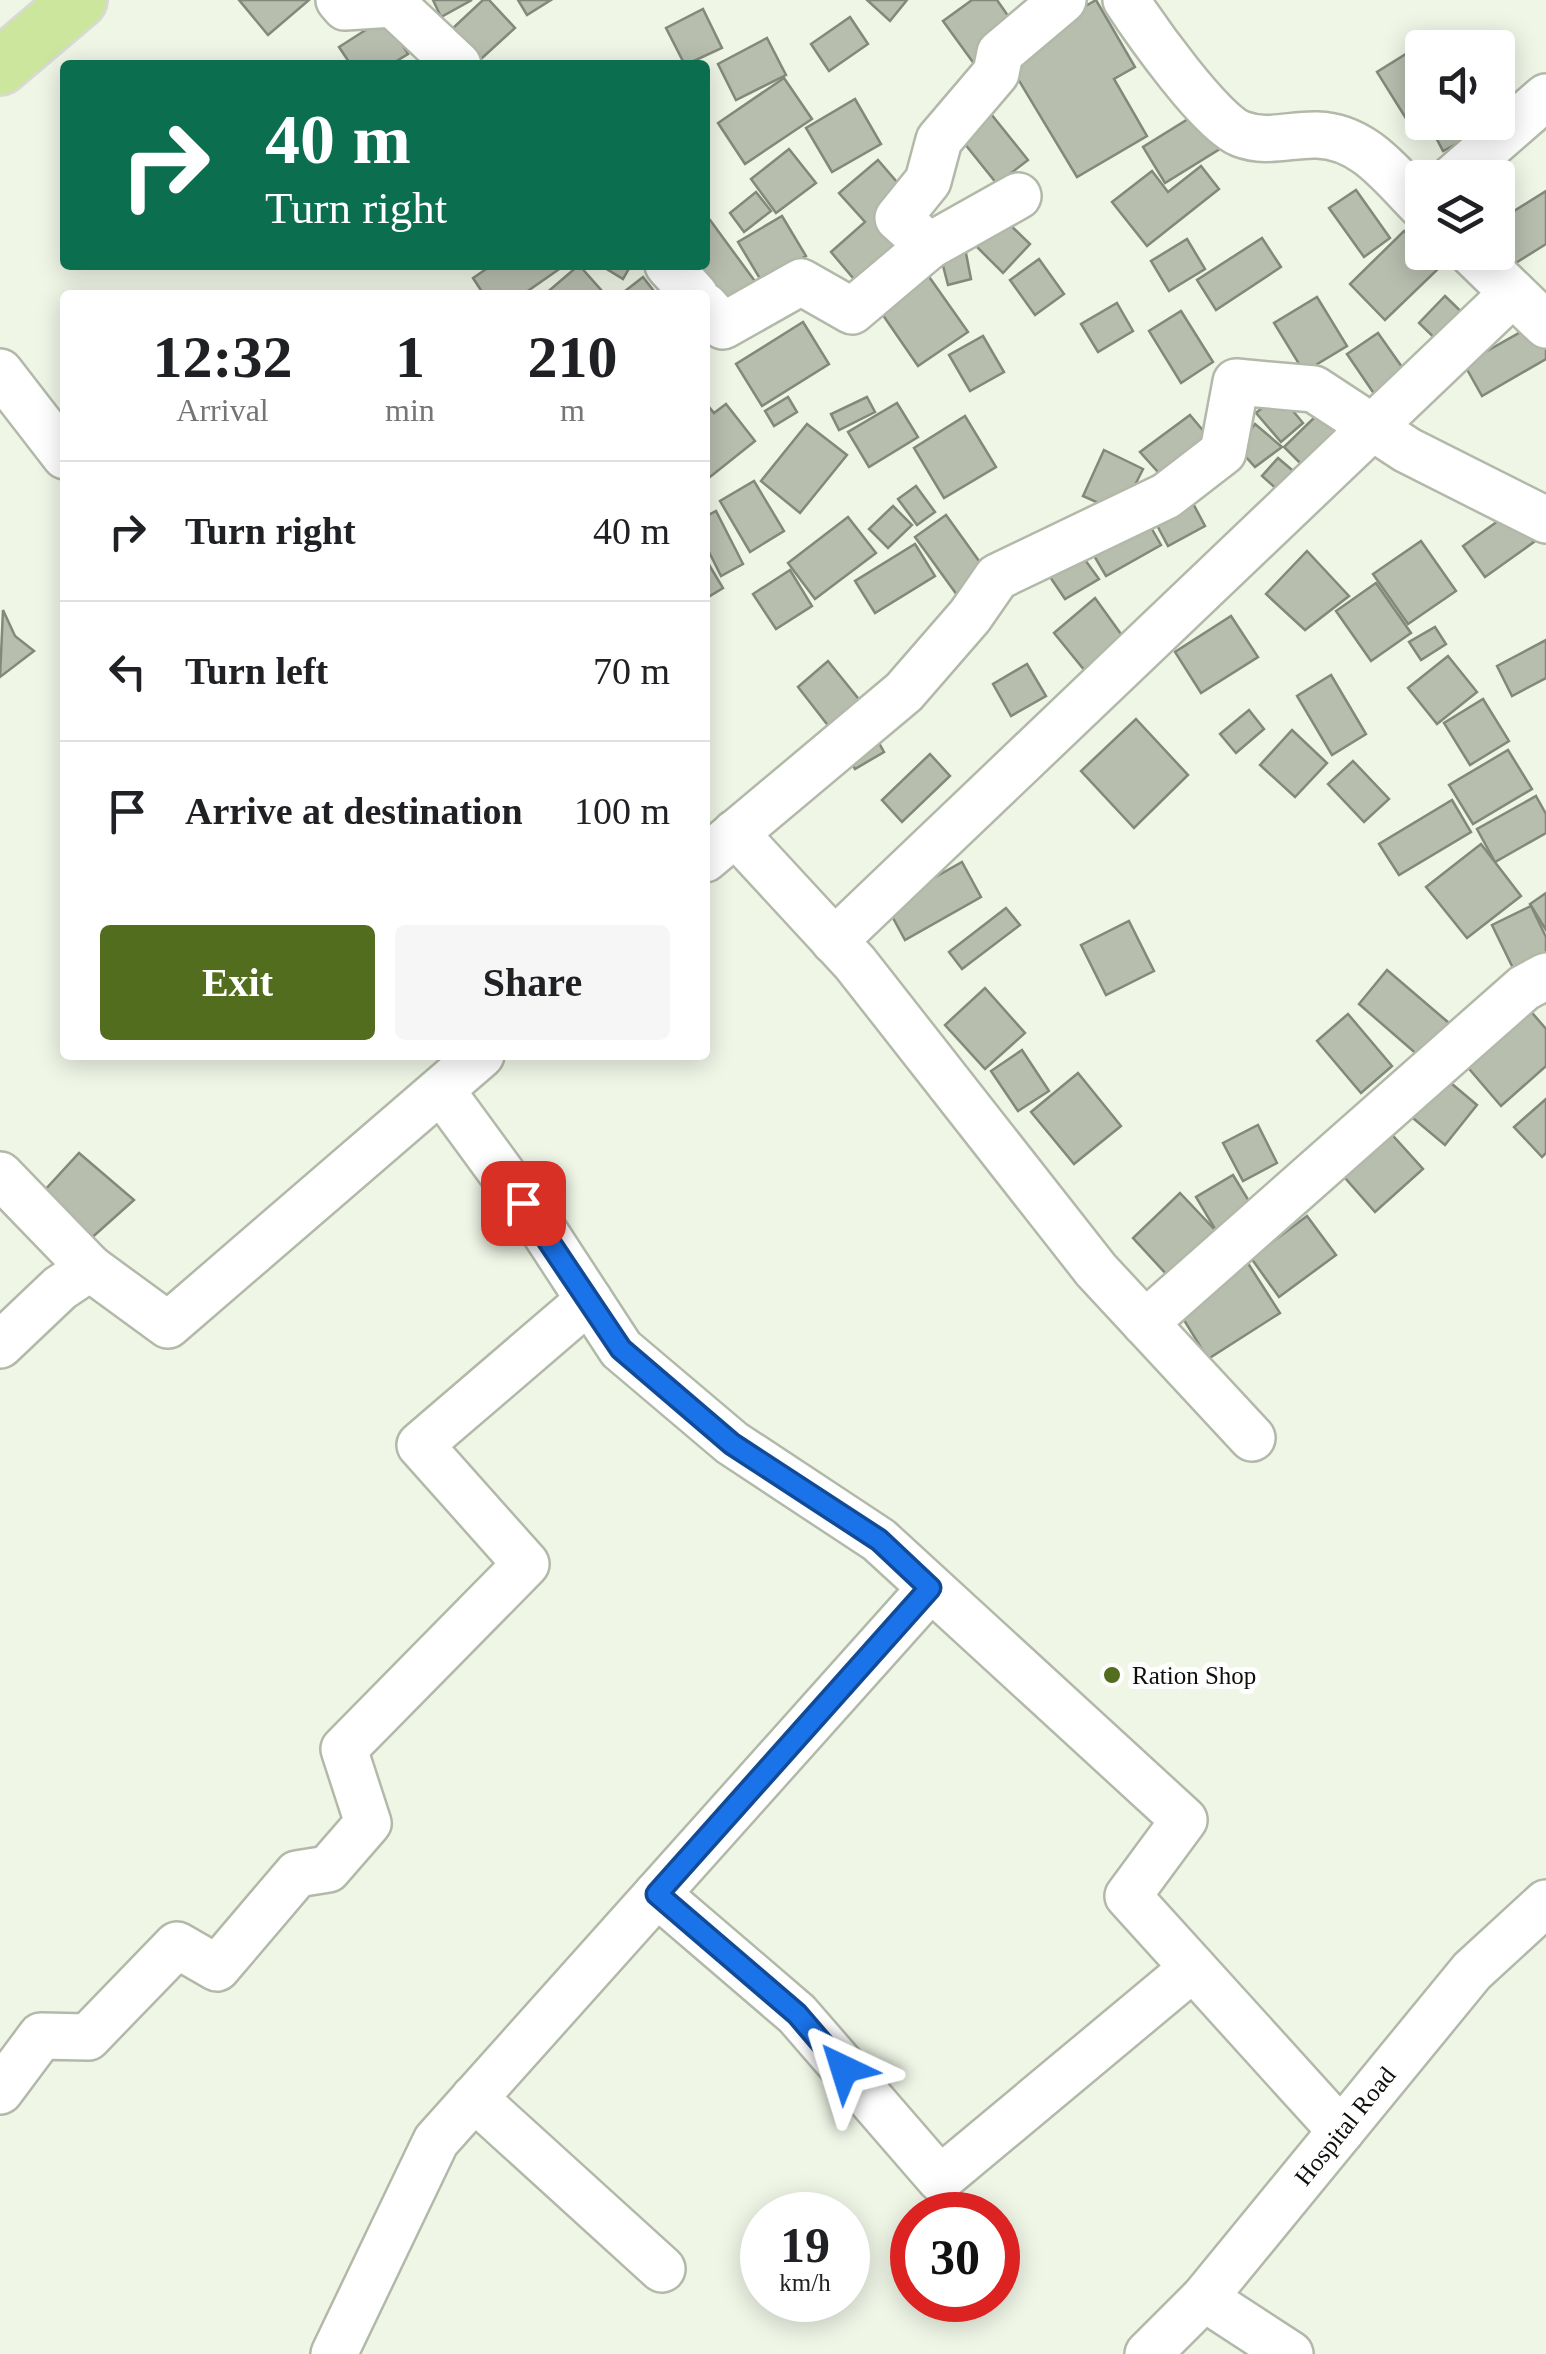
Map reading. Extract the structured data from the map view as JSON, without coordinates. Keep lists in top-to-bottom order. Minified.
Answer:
{"streets":{"street":["Hospital Road"]},"places":["Ration Shop"],"page":{"turn":["40 m","Turn right"],"eta":["12:32","Arrival","1","min","210","m"],"list":[{"name":"Turn right","value":"40 m"},{"name":"Turn left","value":"70 m"},{"name":"Arrive at destination","value":"100 m"}],"buttons":["Exit","Share"],"speed":"19 km/h","limit":"30"}}
